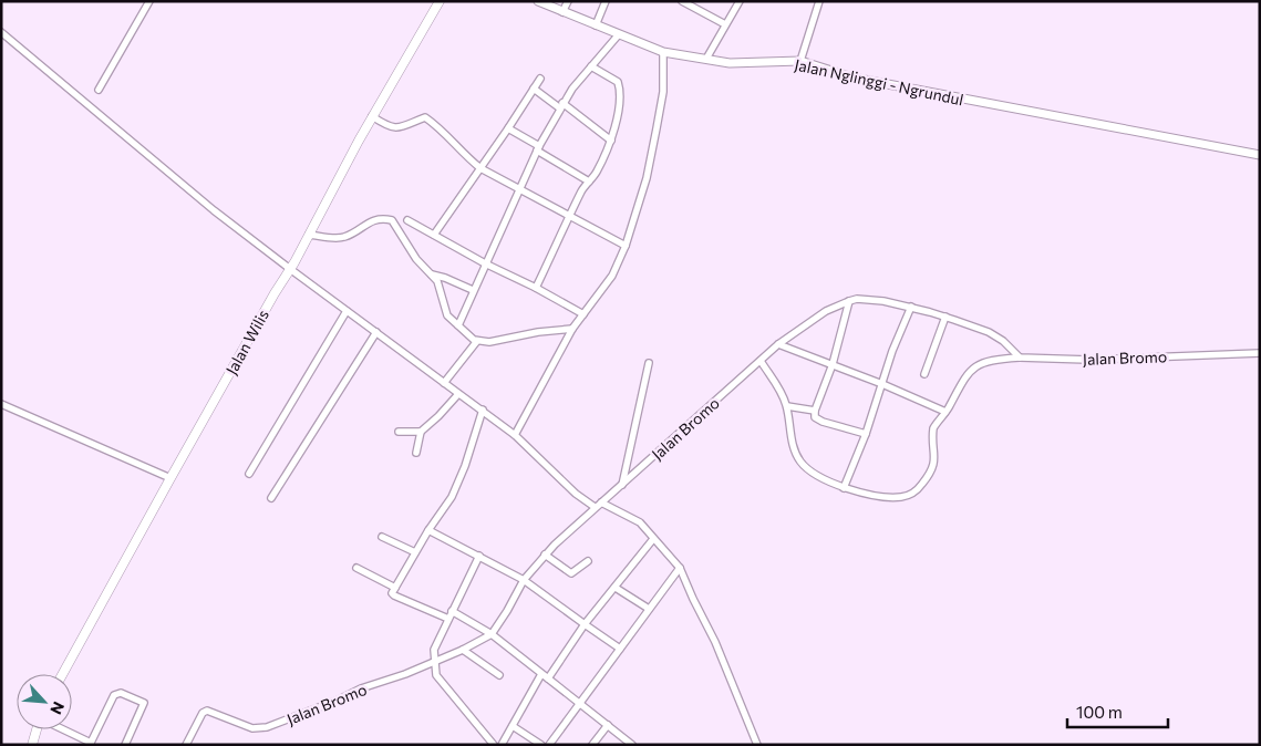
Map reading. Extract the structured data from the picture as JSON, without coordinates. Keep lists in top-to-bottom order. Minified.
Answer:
{"streets":{"main road":["Jalan Wilis"],"street":["Jalan Nglinggi - Ngrundul","Jalan Bromo"]},"scale_bar":"100 m","north":"bottom right"}
